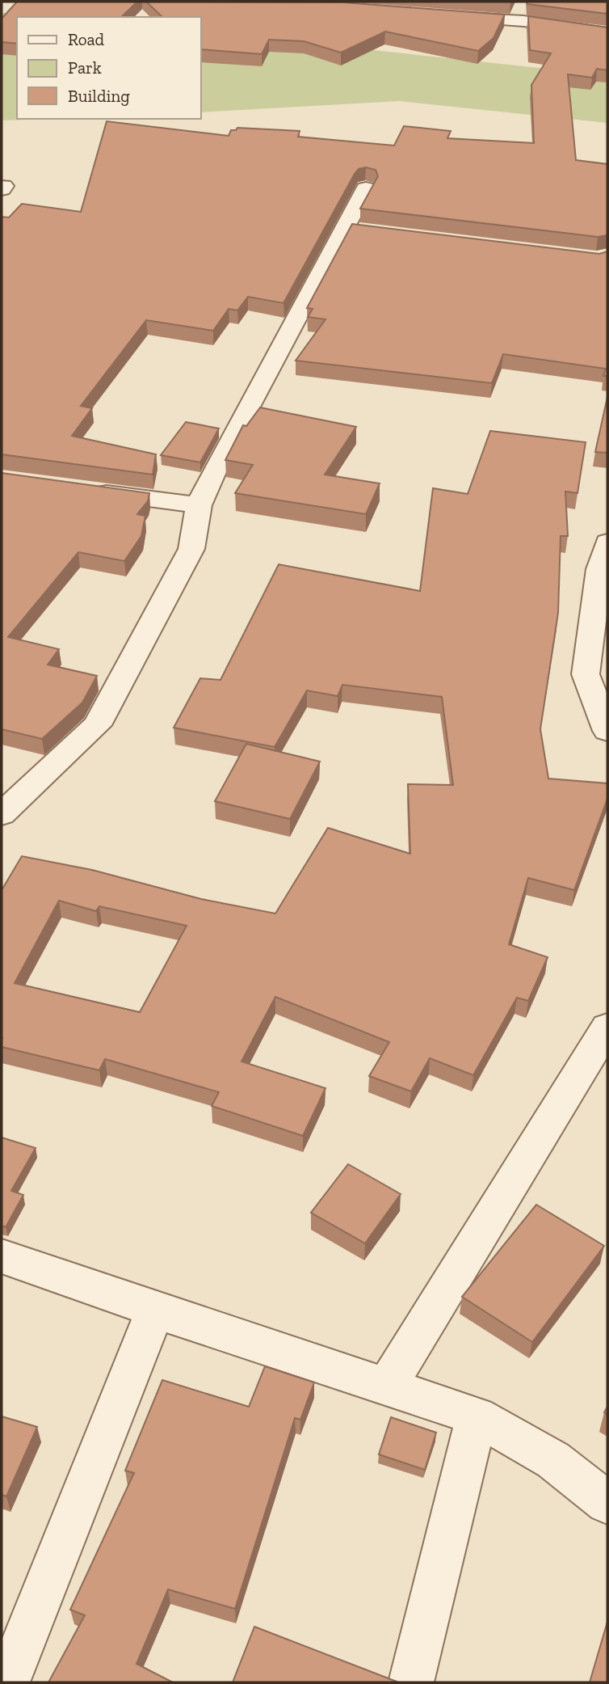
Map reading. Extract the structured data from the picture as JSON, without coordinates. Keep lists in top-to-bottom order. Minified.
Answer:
{"legend":["Road","Park","Building"]}
